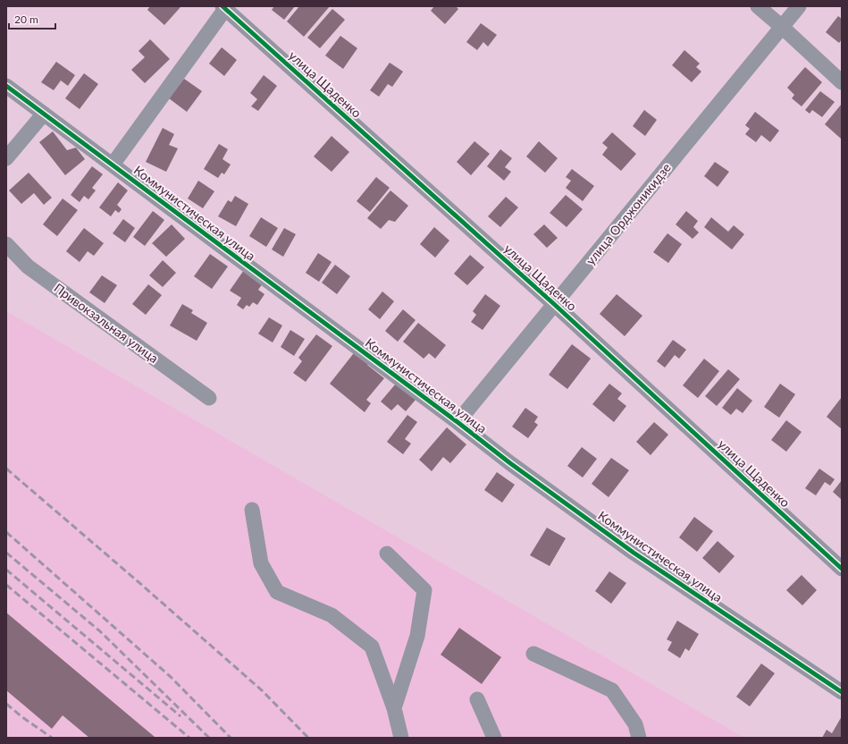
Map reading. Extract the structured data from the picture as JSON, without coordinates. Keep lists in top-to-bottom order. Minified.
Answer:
{"streets":{"street":["улица Щаденко","Коммунистическая улица","улица Орджоникидзе","Привокзальная улица"]},"crossings":[["улица Щаденко","улица Орджоникидзе"],["Коммунистическая улица","улица Орджоникидзе"]],"scale_bar":"20 m"}
